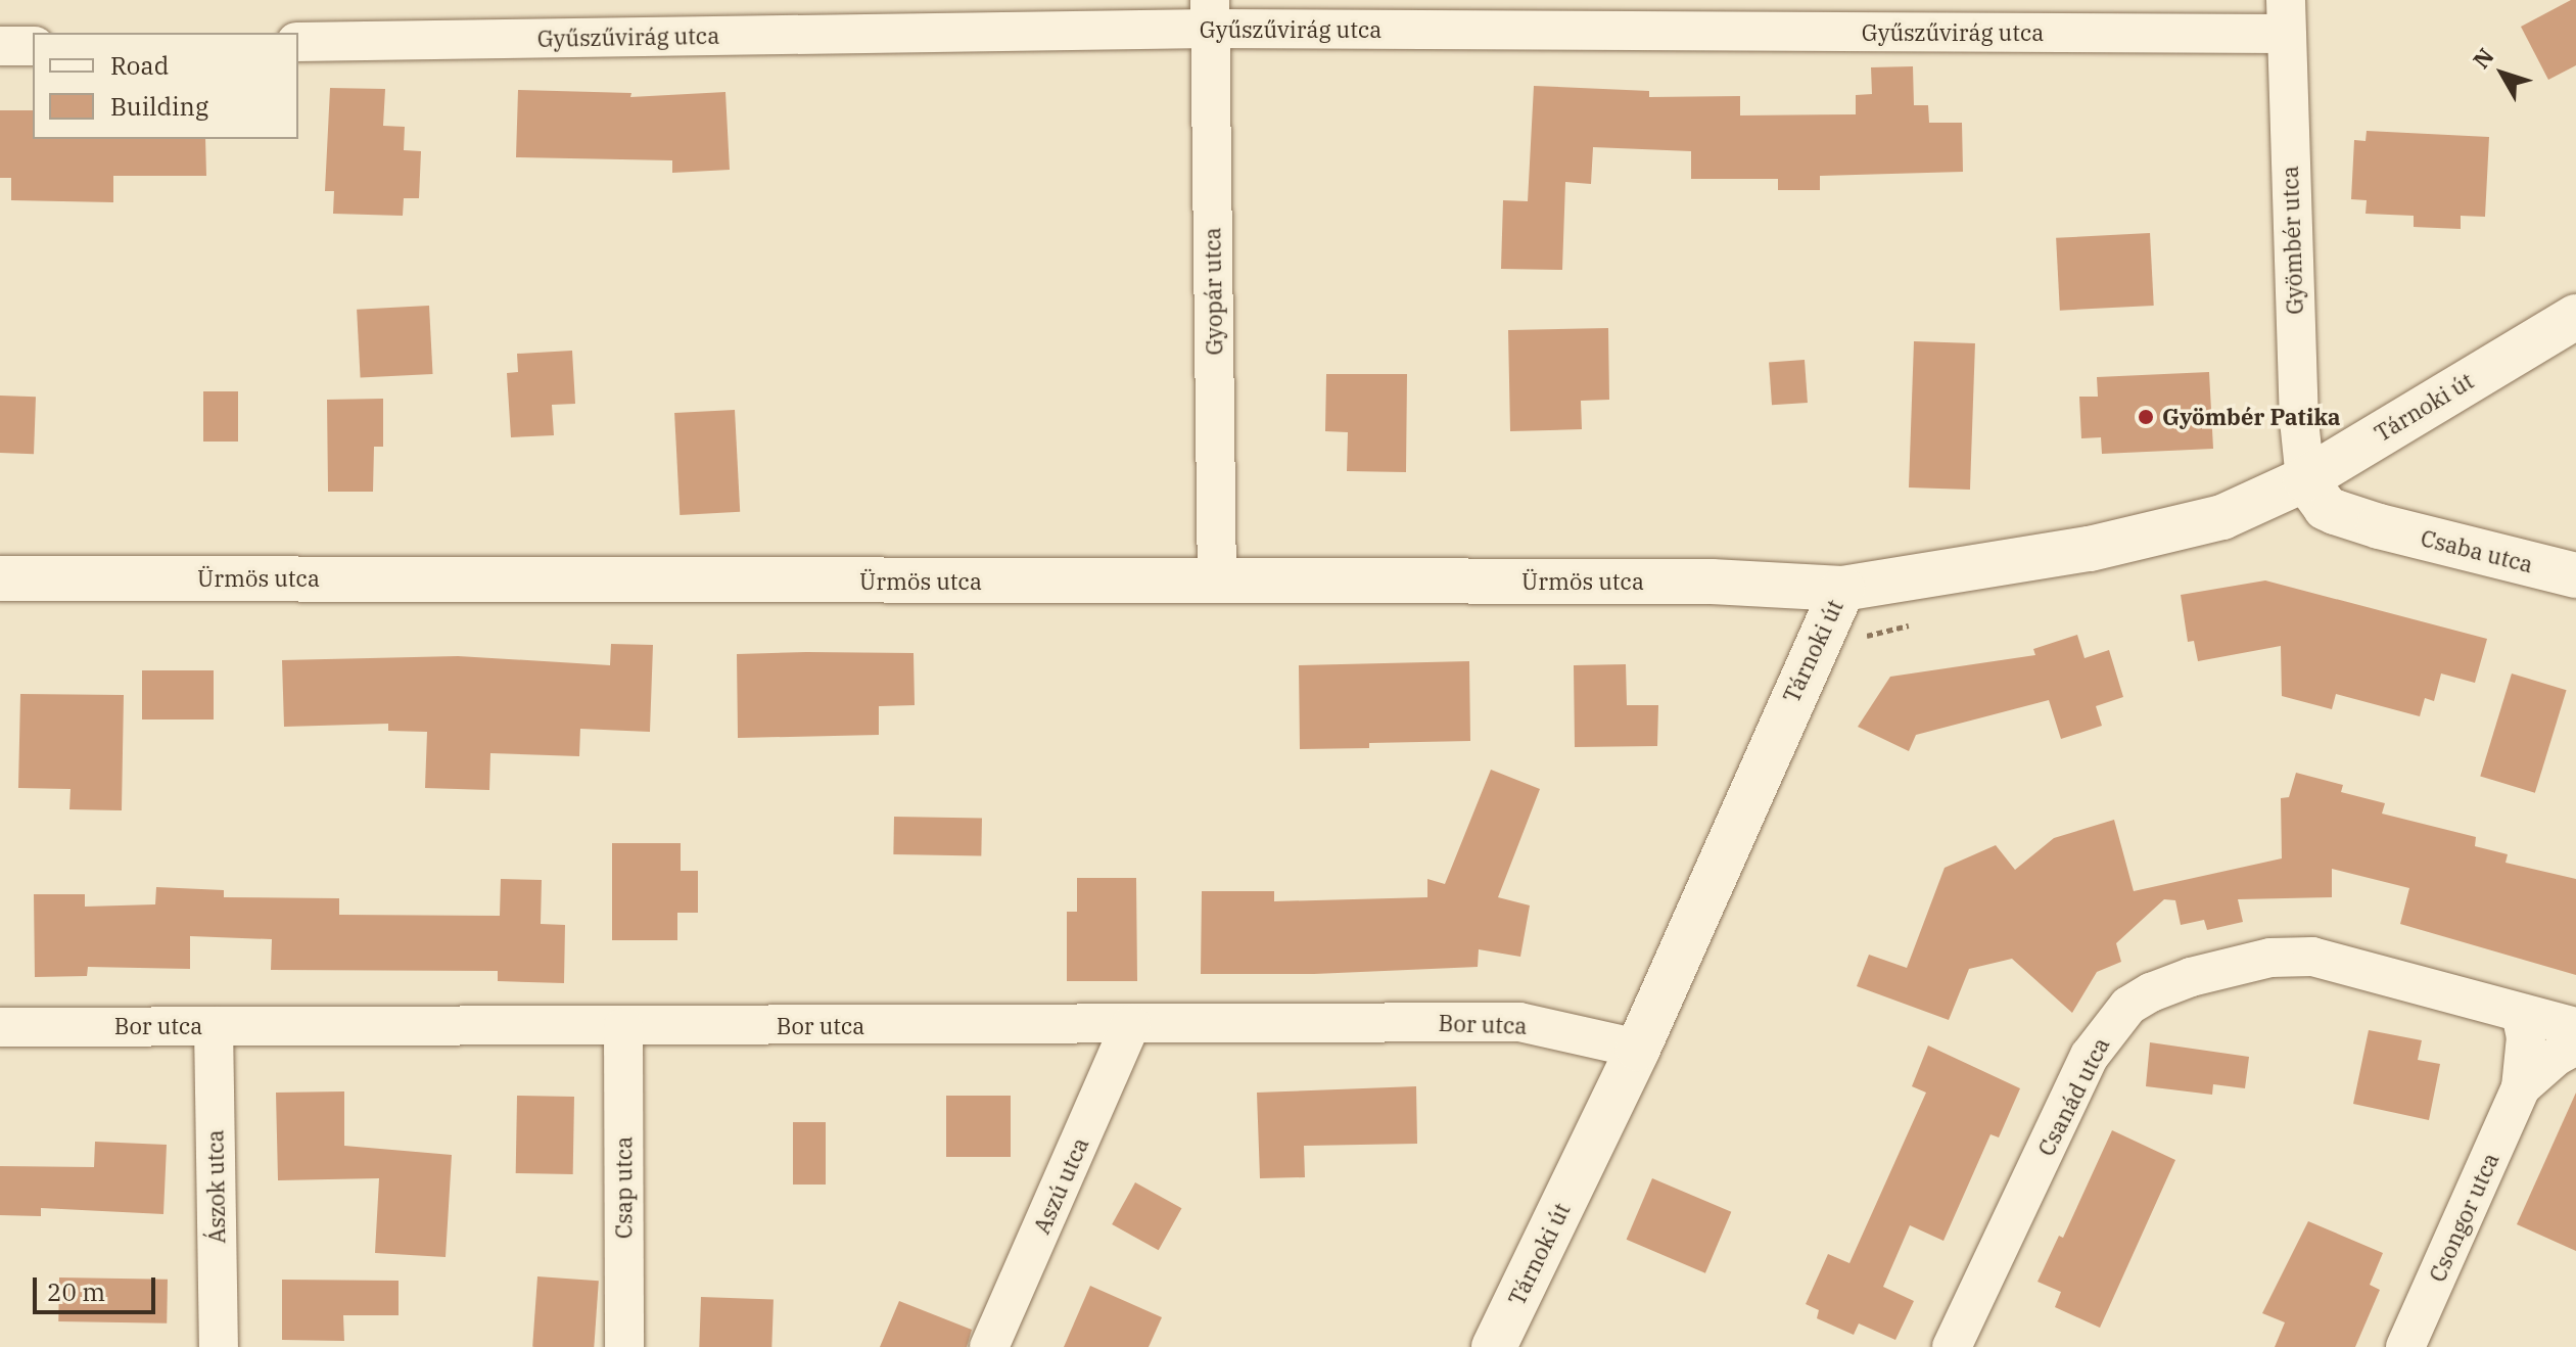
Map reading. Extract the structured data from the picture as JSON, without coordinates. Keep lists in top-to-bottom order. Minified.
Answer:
{"streets":{"street":["Gyűszűvirág utca","Gyömbér utca","Gyopár utca","Tárnoki út","Csaba utca","Ürmös utca","Bor utca","Csanád utca","Aszú utca","Ászok utca","Csap utca","Csongor utca"]},"crossings":[["Gyűszűvirág utca","Gyömbér utca"],["Gyűszűvirág utca","Gyopár utca"],["Gyömbér utca","Tárnoki út"],["Gyömbér utca","Csaba utca"],["Gyopár utca","Ürmös utca"],["Tárnoki út","Csaba utca"],["Tárnoki út","Ürmös utca"],["Tárnoki út","Bor utca"],["Bor utca","Aszú utca"],["Bor utca","Ászok utca"],["Bor utca","Csap utca"],["Csanád utca","Csongor utca"]],"places":["Gyömbér Patika"],"legend":["Road","Building"],"scale_bar":"20 m","north":"top left"}
